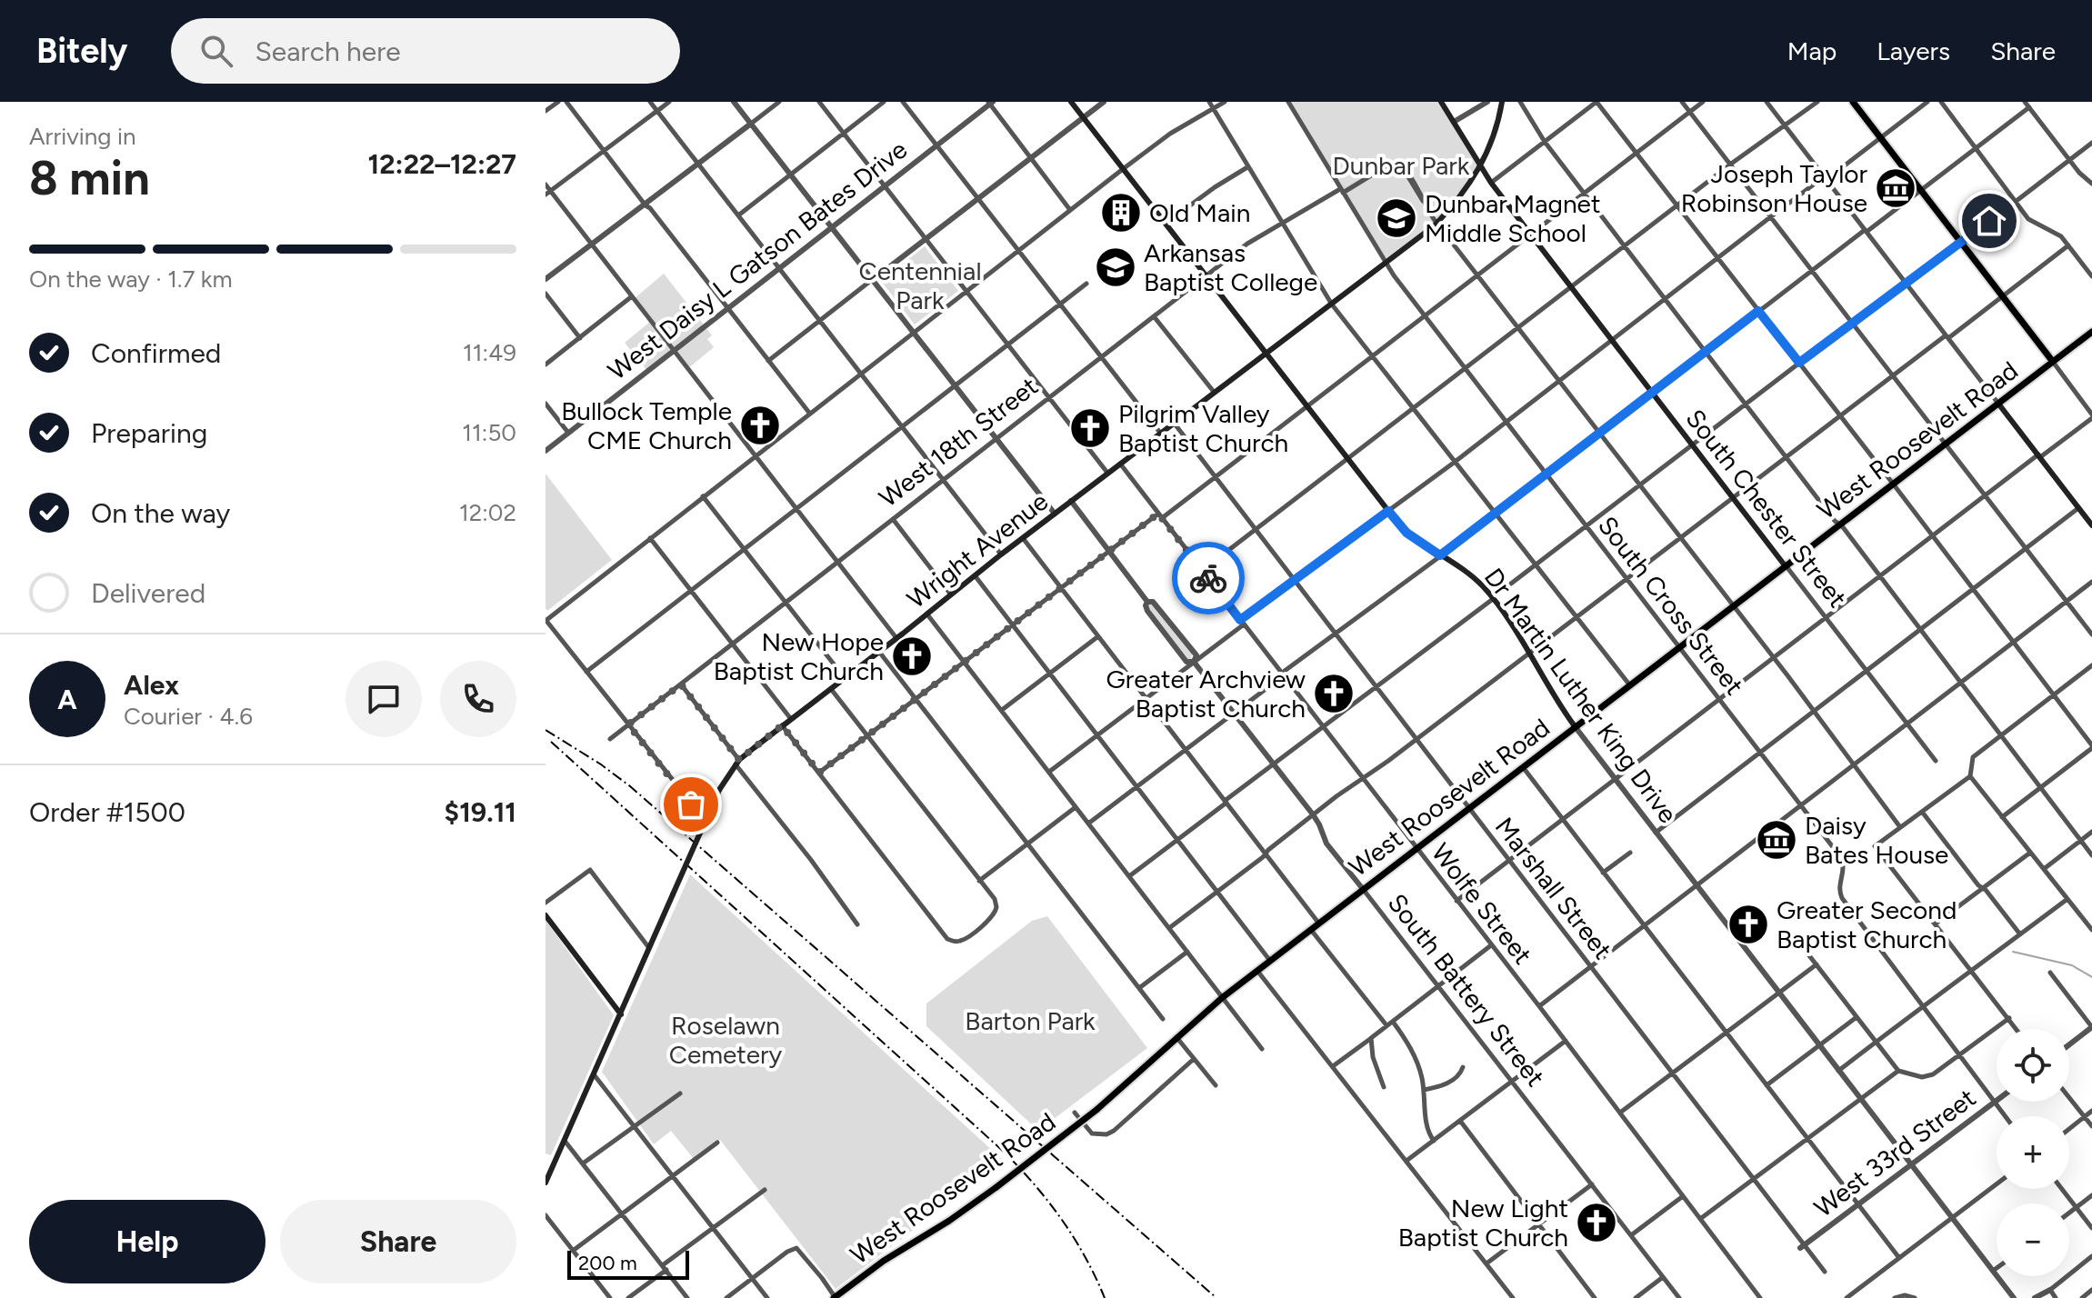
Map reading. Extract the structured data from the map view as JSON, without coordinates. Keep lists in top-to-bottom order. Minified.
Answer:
{"streets":{"main road":["West Roosevelt Road","South Chester Street","Wright Avenue","Dr Martin Luther King Drive"],"street":["West Daisy L Gatson Bates Drive","West 18th Street","South Cross Street","Marshall Street","Wolfe Street","South Battery Street","West 33rd Street"]},"crossings":[["West Roosevelt Road","South Chester Street"],["West Roosevelt Road","South Cross Street"],["West Roosevelt Road","Dr Martin Luther King Drive"],["West Roosevelt Road","Marshall Street"],["West Roosevelt Road","Wolfe Street"],["West Roosevelt Road","South Battery Street"],["West 18th Street","Wright Avenue"],["West 18th Street","South Cross Street"],["West 18th Street","Dr Martin Luther King Drive"],["South Chester Street","Wright Avenue"],["Wright Avenue","South Cross Street"],["Wright Avenue","Dr Martin Luther King Drive"],["Wright Avenue","Marshall Street"],["Wright Avenue","Wolfe Street"],["Wright Avenue","South Battery Street"],["South Cross Street","West 33rd Street"],["Dr Martin Luther King Drive","West 33rd Street"],["Marshall Street","West 33rd Street"]],"parks":["Dunbar Park","Centennial Park","Barton Park","Roselawn Cemetery"],"places":{"museum":["Joseph Taylor Robinson House","Daisy Bates House"],"building":["Old Main"],"school or university":["Dunbar Magnet Middle School","Arkansas Baptist College"],"church":["Bullock Temple CME Church","Pilgrim Valley Baptist Church","New Hope Baptist Church","Greater Archview Baptist Church","Greater Second Baptist Church","New Light Baptist Church"]},"scale_bar":"200 m","page":{"header":"Bitely","search":"Search here","nav":["Map","Layers","Share"],"heading":["8 min","Arriving in","12:22–12:27"],"panel":["Alex","Courier · 4.6","Order #1500","$19.11"],"bar":"On the way · 1.7 km","list":[["Confirmed","11:49"],["Preparing","11:50"],["On the way","12:02"],"Delivered"],"round":"A","map_buttons":["+","−"],"buttons":["Help","Share"],"scale":"200 m"}}
